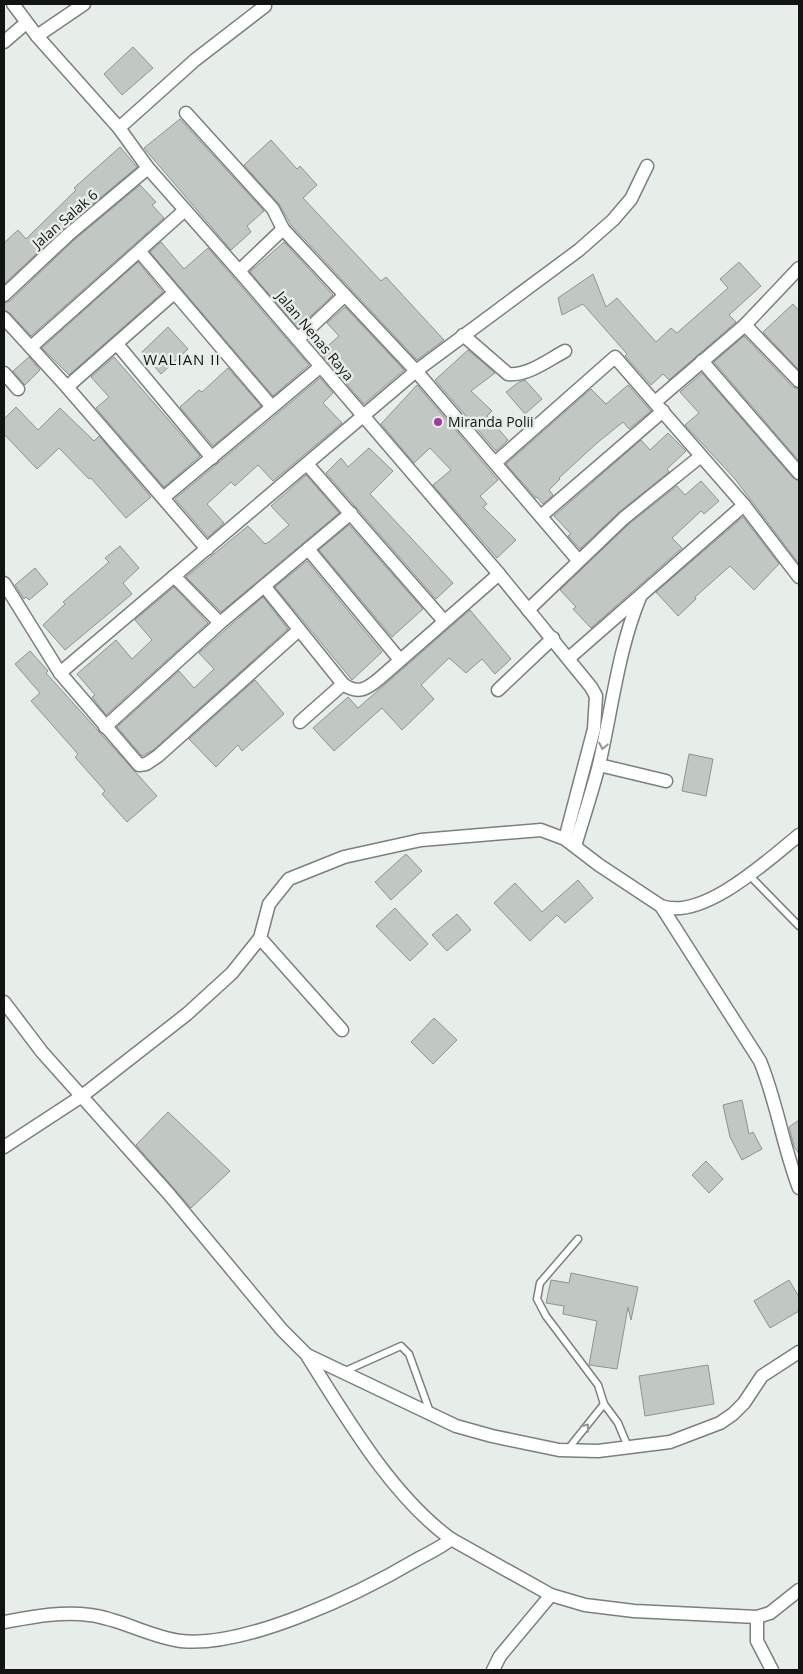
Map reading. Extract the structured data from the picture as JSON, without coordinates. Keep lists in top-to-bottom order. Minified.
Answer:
{"streets":{"street":["Jalan Salak 6","Jalan Nenas Raya"]},"crossings":[["Jalan Salak 6","Jalan Nenas Raya"]],"districts":["WALIAN II"],"places":["Miranda Polii"]}
